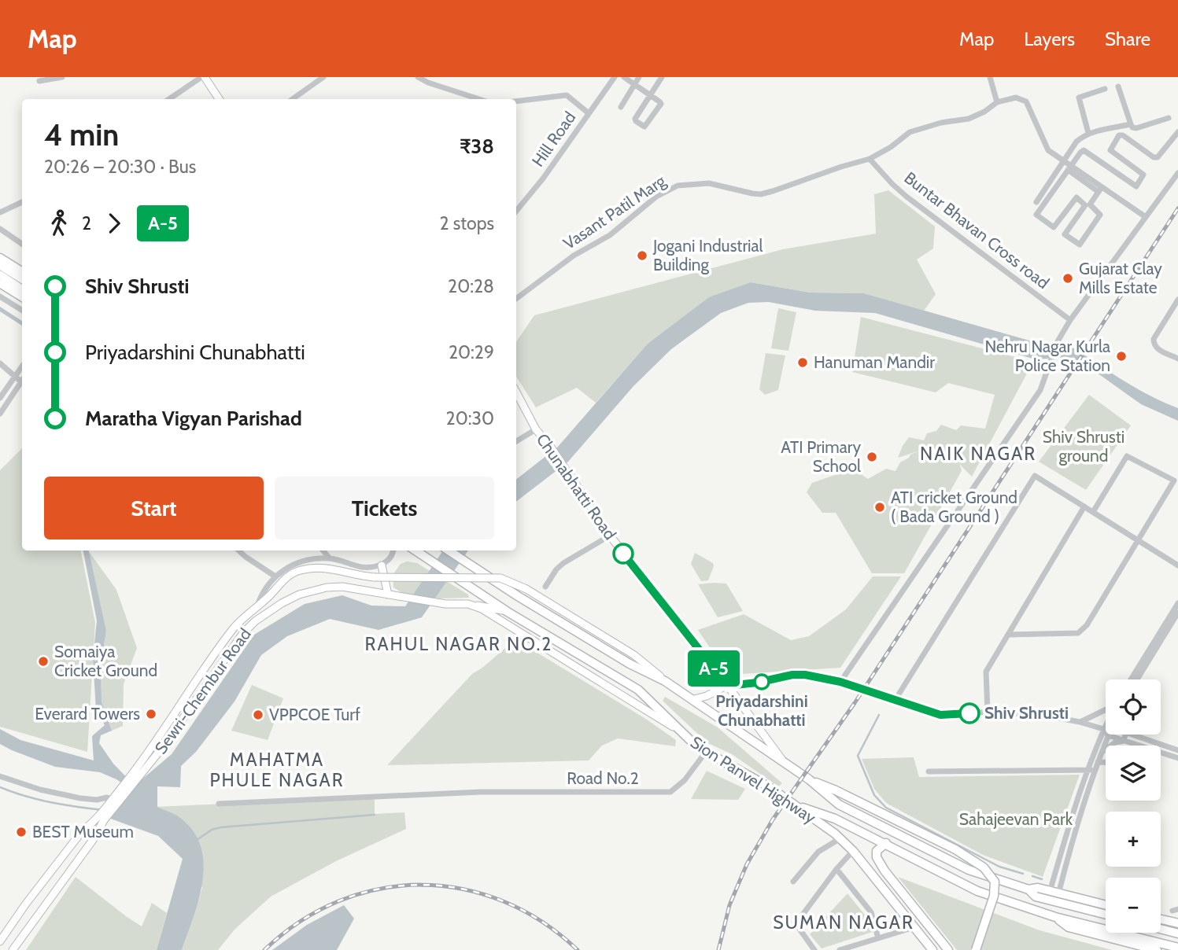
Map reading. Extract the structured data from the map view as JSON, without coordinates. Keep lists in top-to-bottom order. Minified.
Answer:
{"streets":{"highway":["Sion Panvel Highway"],"main road":["Chunabhatti Road","Sewri-Chembur Road"],"street":["Hill Road","Vasant Patil Marg","Buntar Bhavan Cross road","Road No.2"]},"crossings":[["Vasant Patil Marg","Buntar Bhavan Cross road"],["Chunabhatti Road","Sion Panvel Highway"],["Sewri-Chembur Road","Sion Panvel Highway"],["Road No.2","Sion Panvel Highway"]],"districts":["NAIK NAGAR","RAHUL NAGAR NO.2","MAHATMA PHULE NAGAR","SUMAN NAGAR"],"parks":["Shiv Shrusti ground","Sahajeevan Park"],"places":["Jogani Industrial Building","Gujarat Clay Mills Estate","Nehru Nagar Kurla Police Station","Hanuman Mandir","ATI Primary School","ATI cricket Ground ( Bada Ground )","Somaiya Cricket Ground","Priyadarshini Chunabhatti","Shiv Shrusti","Everard Towers","VPPCOE Turf","BEST Museum"],"lines":["bus line A-5"],"page":{"header":"Map","nav":["Map","Layers","Share"],"on_map":"A-5","heading":["4 min","20:26 – 20:30 · Bus","₹38"],"legs":["2","A-5","2 stops"],"list":[{"name":"Shiv Shrusti","value":"20:28"},{"name":"Priyadarshini Chunabhatti","value":"20:29"},{"name":"Maratha Vigyan Parishad","value":"20:30"}],"buttons":["Start","Tickets"],"map_buttons":["+","−"]}}
